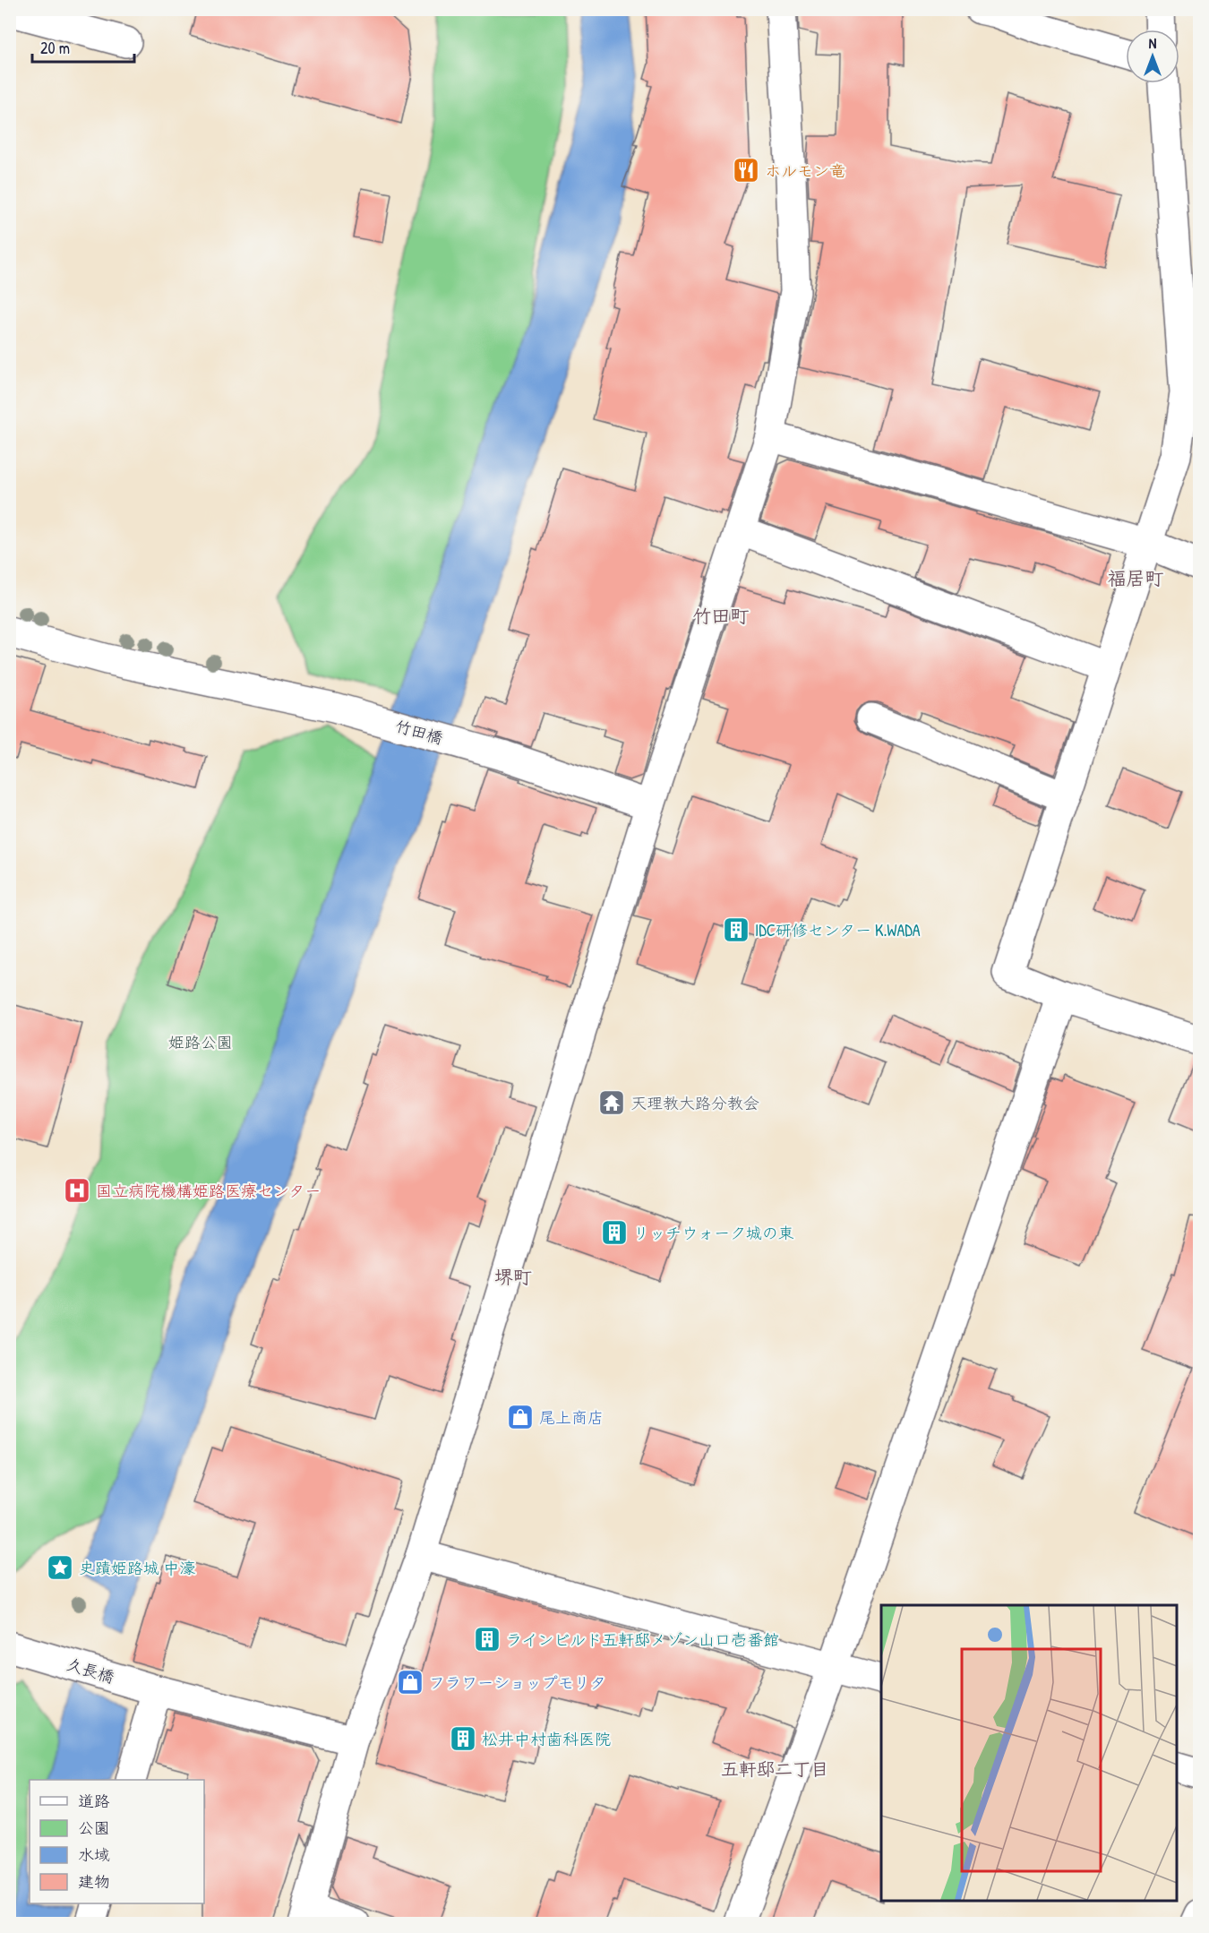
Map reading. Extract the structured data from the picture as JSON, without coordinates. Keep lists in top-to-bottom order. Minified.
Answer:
{"streets":{"main road":["竹田橋","久長橋"]},"districts":["福居町","竹田町","堺町","五軒邸二丁目"],"parks":["姫路公園"],"places":{"restaurant":["ホルモン竜"],"building":["IDC研修センター K.WADA","リッチウォーク城の東","ラインビルド五軒邸メゾン山口壱番館","松井中村歯科医院"],"temple":["天理教大路分教会"],"hospital":["国立病院機構姫路医療センター"],"shop":["尾上商店","フラワーショップモリタ"],"place":["史蹟姫路城 中濠"]},"legend":["道路","公園","水域","建物"],"scale_bar":"20 m","north":"top"}
